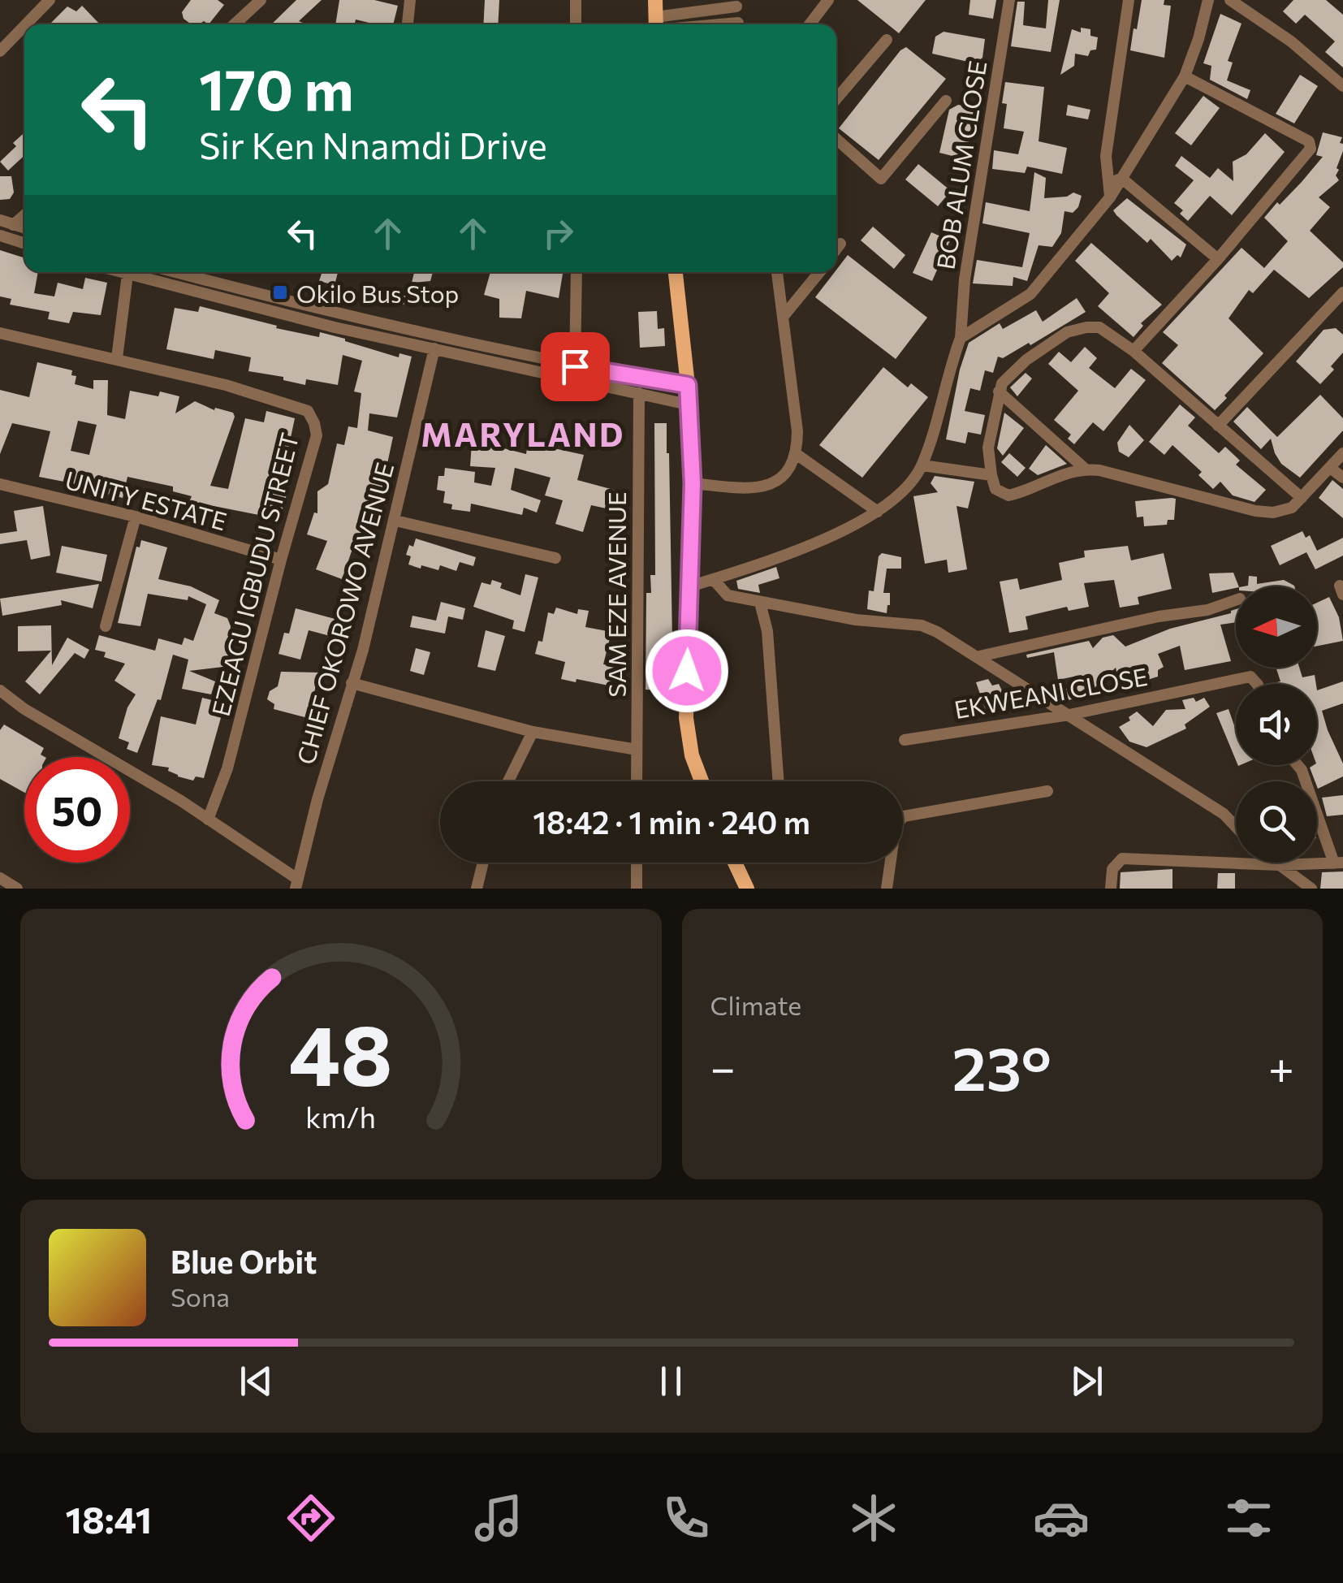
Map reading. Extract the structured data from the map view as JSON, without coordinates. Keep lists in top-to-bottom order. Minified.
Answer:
{"streets":{"street":["BOB ALUM CLOSE","UNITY ESTATE","EZEAGU IGBUDU STREET","SAM EZE AVENUE","CHIEF OKOROWO AVENUE","EKWEANI CLOSE"]},"crossings":[["UNITY ESTATE","EZEAGU IGBUDU STREET"]],"districts":["MARYLAND"],"places":{"transit":["Okilo Bus Stop"]},"north":"left","page":{"turn":["170 m","Sir Ken Nnamdi Drive"],"limit":"50","trip":"18:42 · 1 min · 240 m","tile":"Climate","heat":["−","23°","+"],"song":["Blue Orbit","Sona"],"tabs":"18:41","gauge":["48","km/h"]}}
